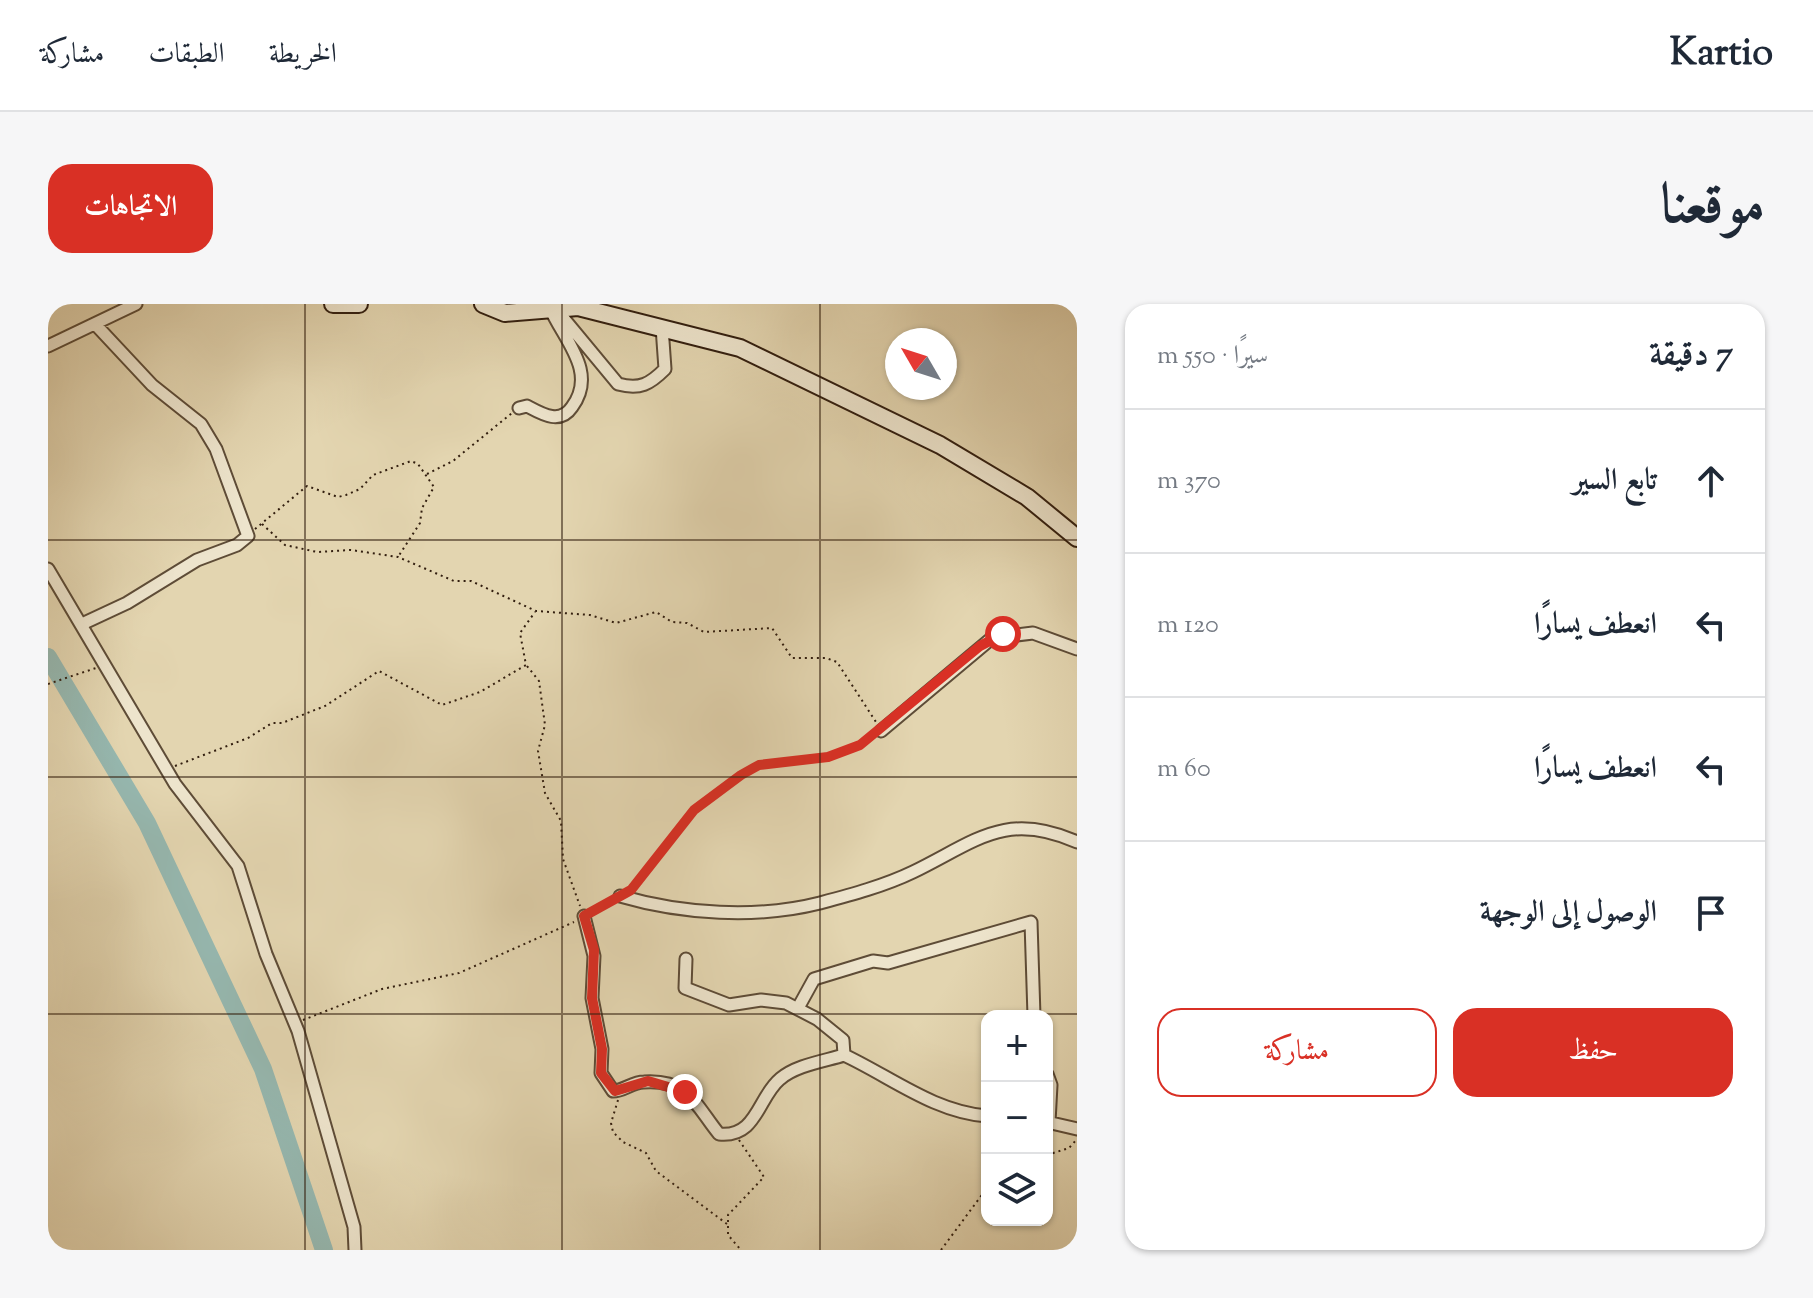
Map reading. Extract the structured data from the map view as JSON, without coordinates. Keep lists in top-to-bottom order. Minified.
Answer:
{"north":"top left","page":{"header":"Kartio","nav":["الخريطة","الطبقات","مشاركة"],"title":"موقعنا","buttons":["الاتجاهات",["حفظ","مشاركة"]],"heading":["7 دقيقة","سيرًا · 550 m"],"list":[["تابع السير","370 m"],["انعطف يسارًا","120 m"],["انعطف يسارًا","60 m"],"الوصول إلى الوجهة"],"map_buttons":["+","−"]}}
